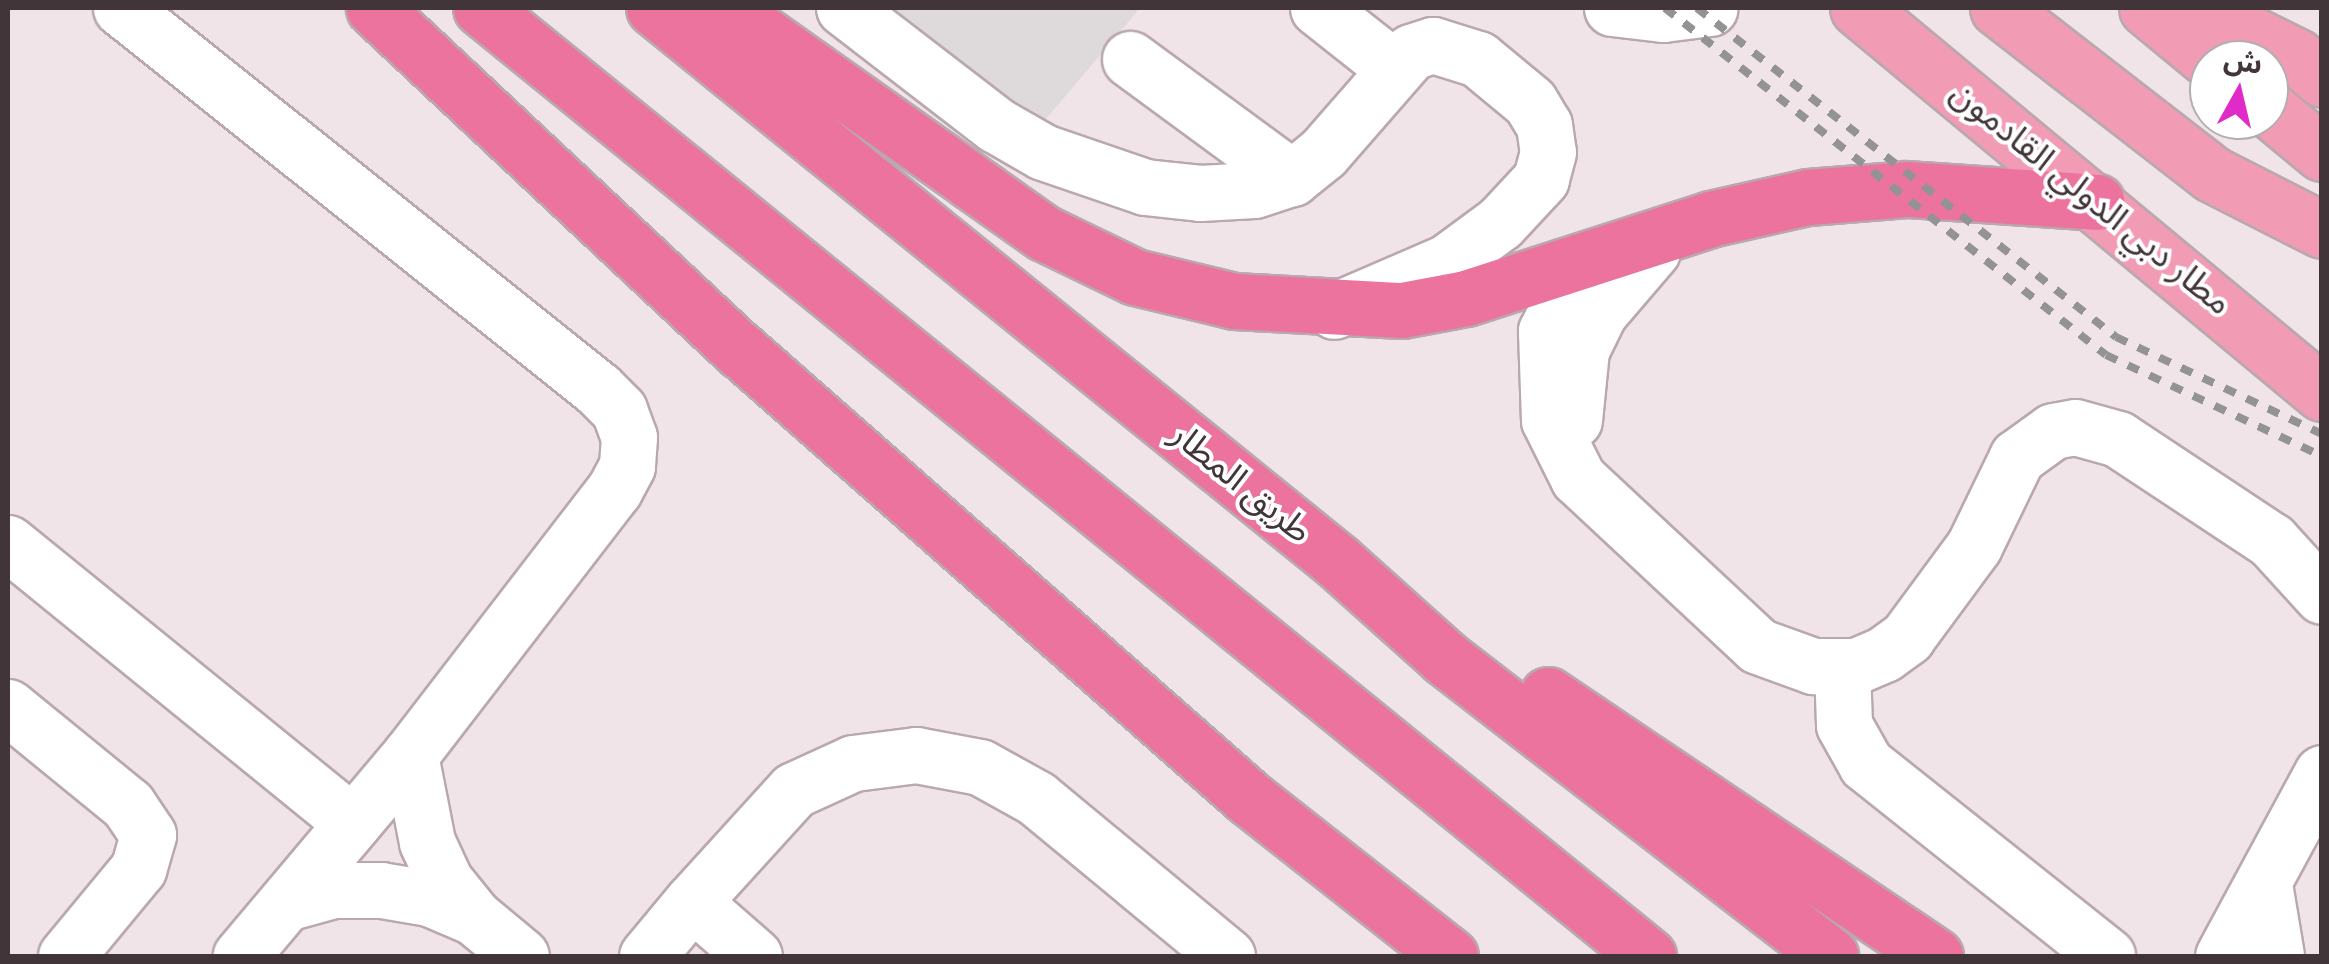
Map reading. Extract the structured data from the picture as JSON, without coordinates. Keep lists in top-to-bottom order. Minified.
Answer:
{"streets":{"highway":["طريق المطار"],"main road":["مطار دبي الدولي القادمون"]},"north":"top"}
